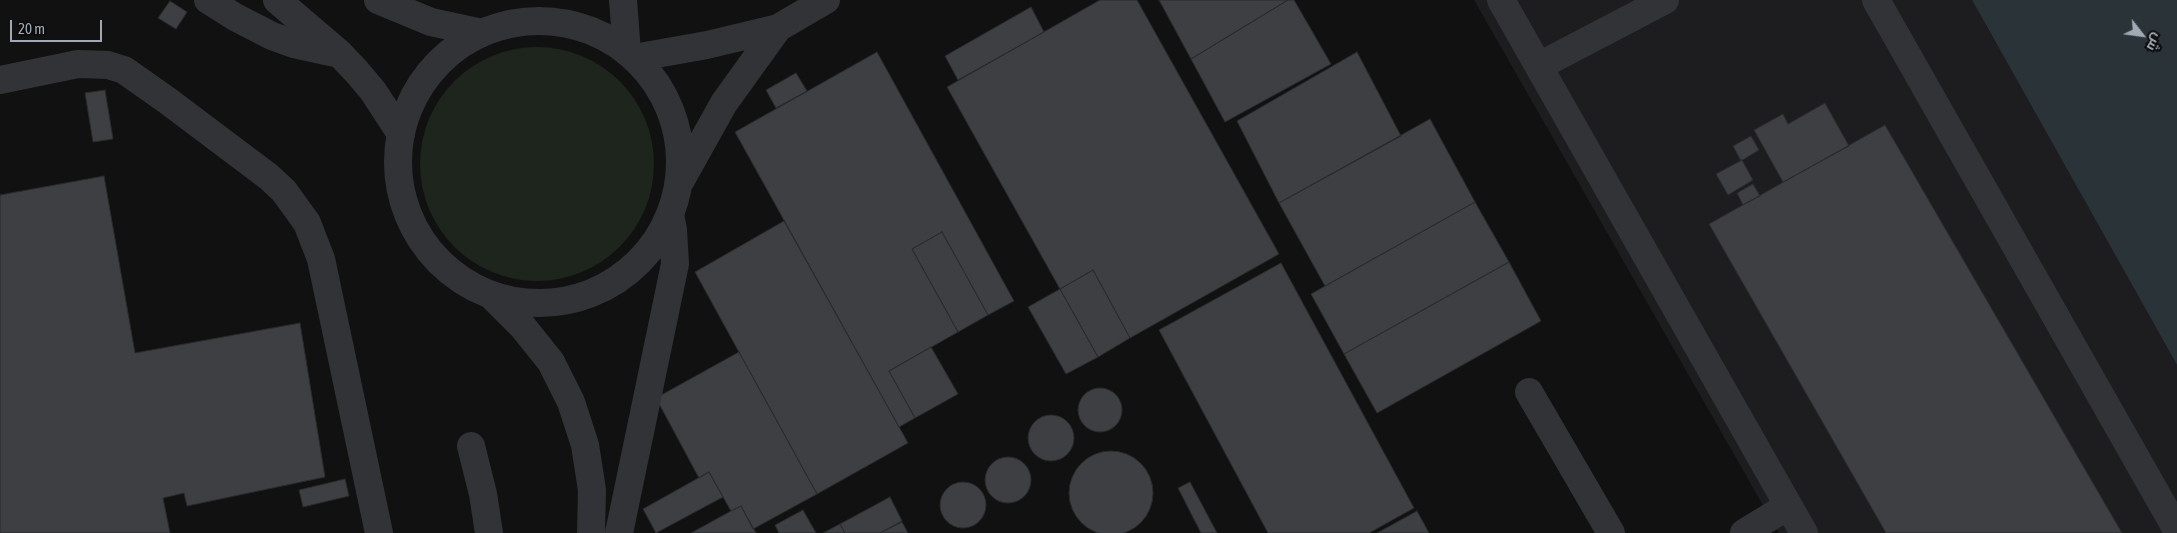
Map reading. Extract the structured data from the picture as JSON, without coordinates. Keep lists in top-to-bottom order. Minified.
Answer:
{"scale_bar":"20 m","north":"bottom right"}
